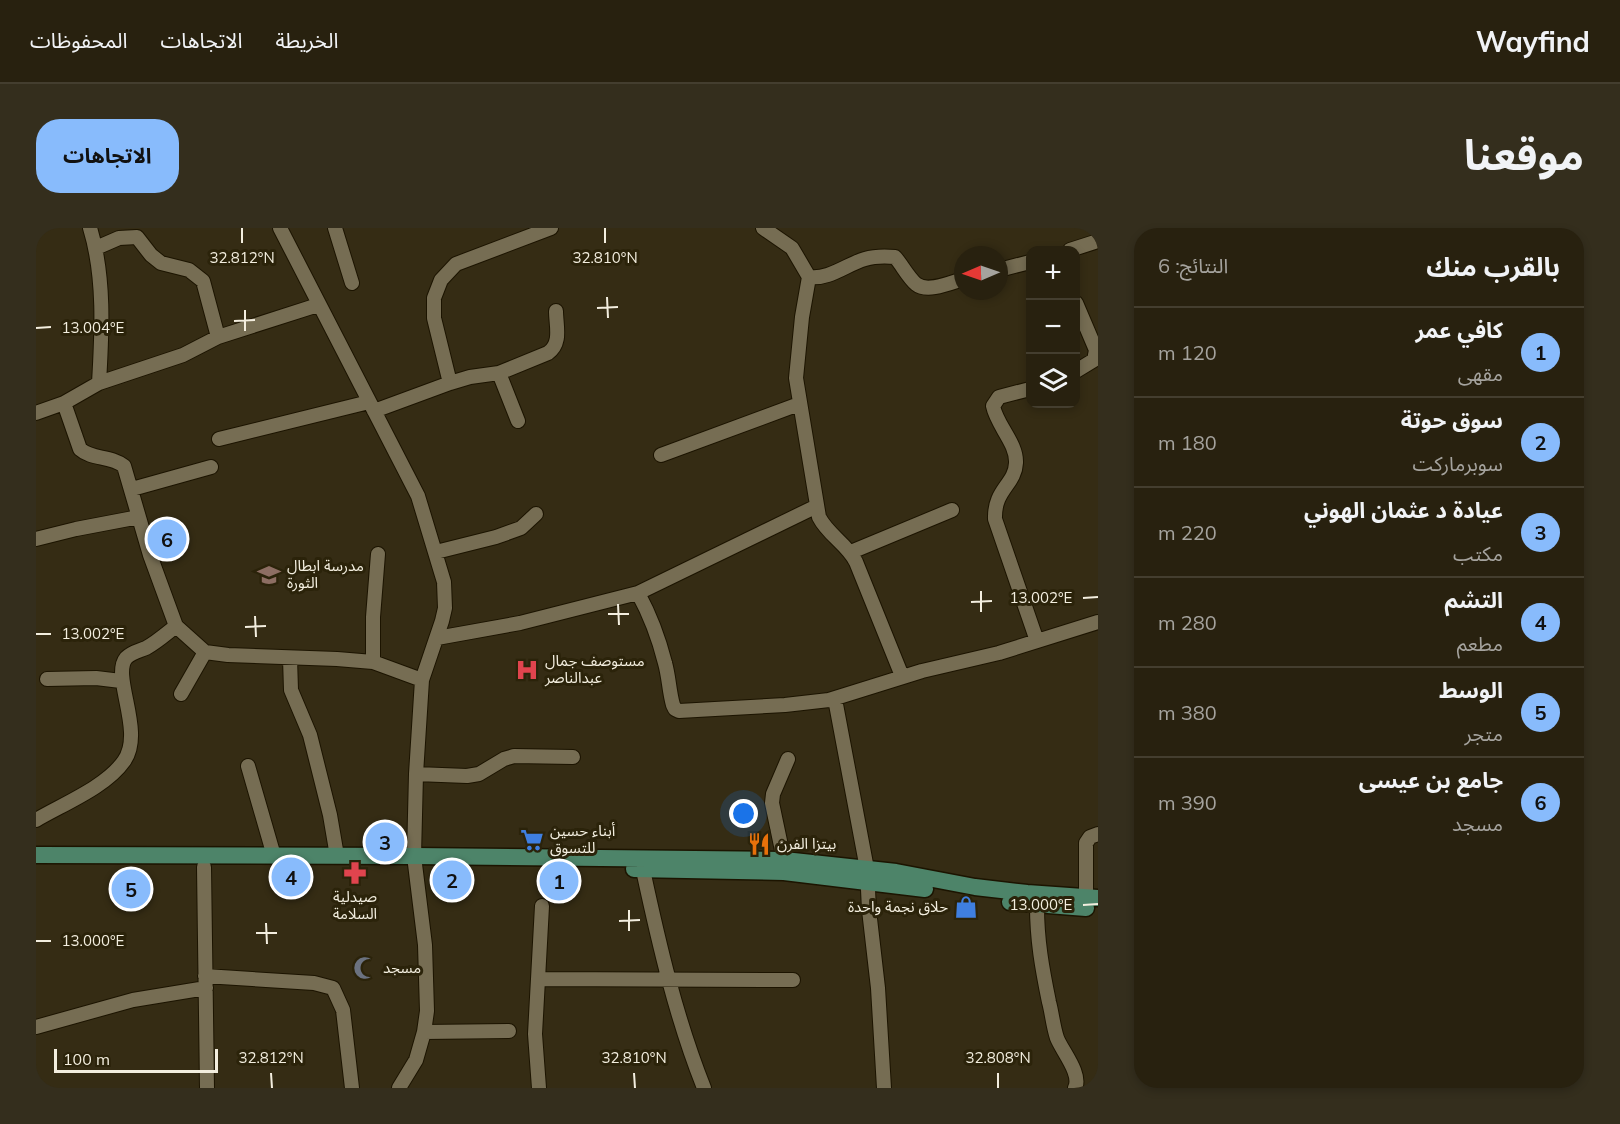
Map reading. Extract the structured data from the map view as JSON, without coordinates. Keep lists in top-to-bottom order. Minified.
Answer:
{"places":{"school or university":["مدرسة ابطال الثورة"],"hospital":["مستوصف جمال عبدالناصر"],"supermarket":["أبناء حسين للتسوق"],"restaurant":["بيتزا الفرن"],"pharmacy":["صيدلية السلامة"],"shop":["حلاق نجمة واحدة"],"mosque":["مسجد"]},"scale_bar":"100 m","north":"left","page":{"header":"Wayfind","nav":["الخريطة","الاتجاهات","المحفوظات"],"title":"موقعنا","buttons":"الاتجاهات","heading":["بالقرب منك","النتائج: 6"],"map_buttons":["+","−"],"list":[{"mark":"1","name":"كافي عمر","note":"مقهى","value":"120 m"},{"mark":"2","name":"سوق حوتة","note":"سوبرماركت","value":"180 m"},{"mark":"3","name":"عيادة د عثمان الهوني","note":"مكتب","value":"220 m"},{"mark":"4","name":"التشم","note":"مطعم","value":"280 m"},{"mark":"5","name":"الوسط","note":"متجر","value":"380 m"},{"mark":"6","name":"جامع بن عيسى","note":"مسجد","value":"390 m"}],"pins":["6","3","4","2","1","5"],"scale":"100 m"},"coordinates":["32.812°N","32.810°N","13.004°E","13.002°E","13.000°E","32.808°N"]}
